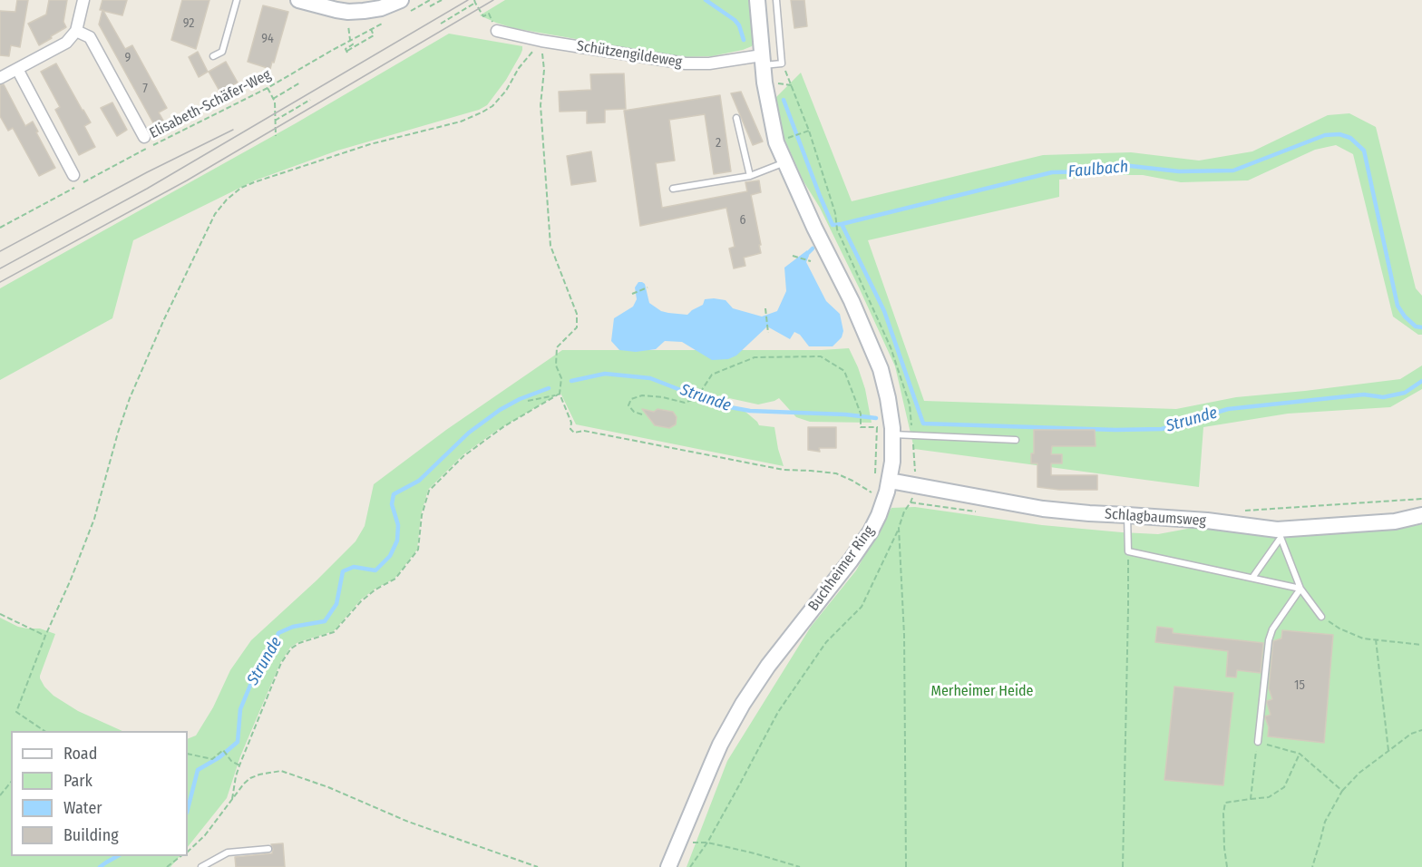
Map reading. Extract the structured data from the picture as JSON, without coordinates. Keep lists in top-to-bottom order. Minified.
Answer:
{"streets":{"main road":["Schlagbaumsweg","Buchheimer Ring"],"street":["Schützengildeweg"],"path":["Elisabeth-Schäfer-Weg"]},"crossings":[["Schützengildeweg","Buchheimer Ring"],["Schlagbaumsweg","Buchheimer Ring"]],"water":["Faulbach","Strunde"],"parks":["Merheimer Heide"],"house_numbers":["92","94","9","7","2","6","15"],"legend":["Road","Park","Water","Building"]}
